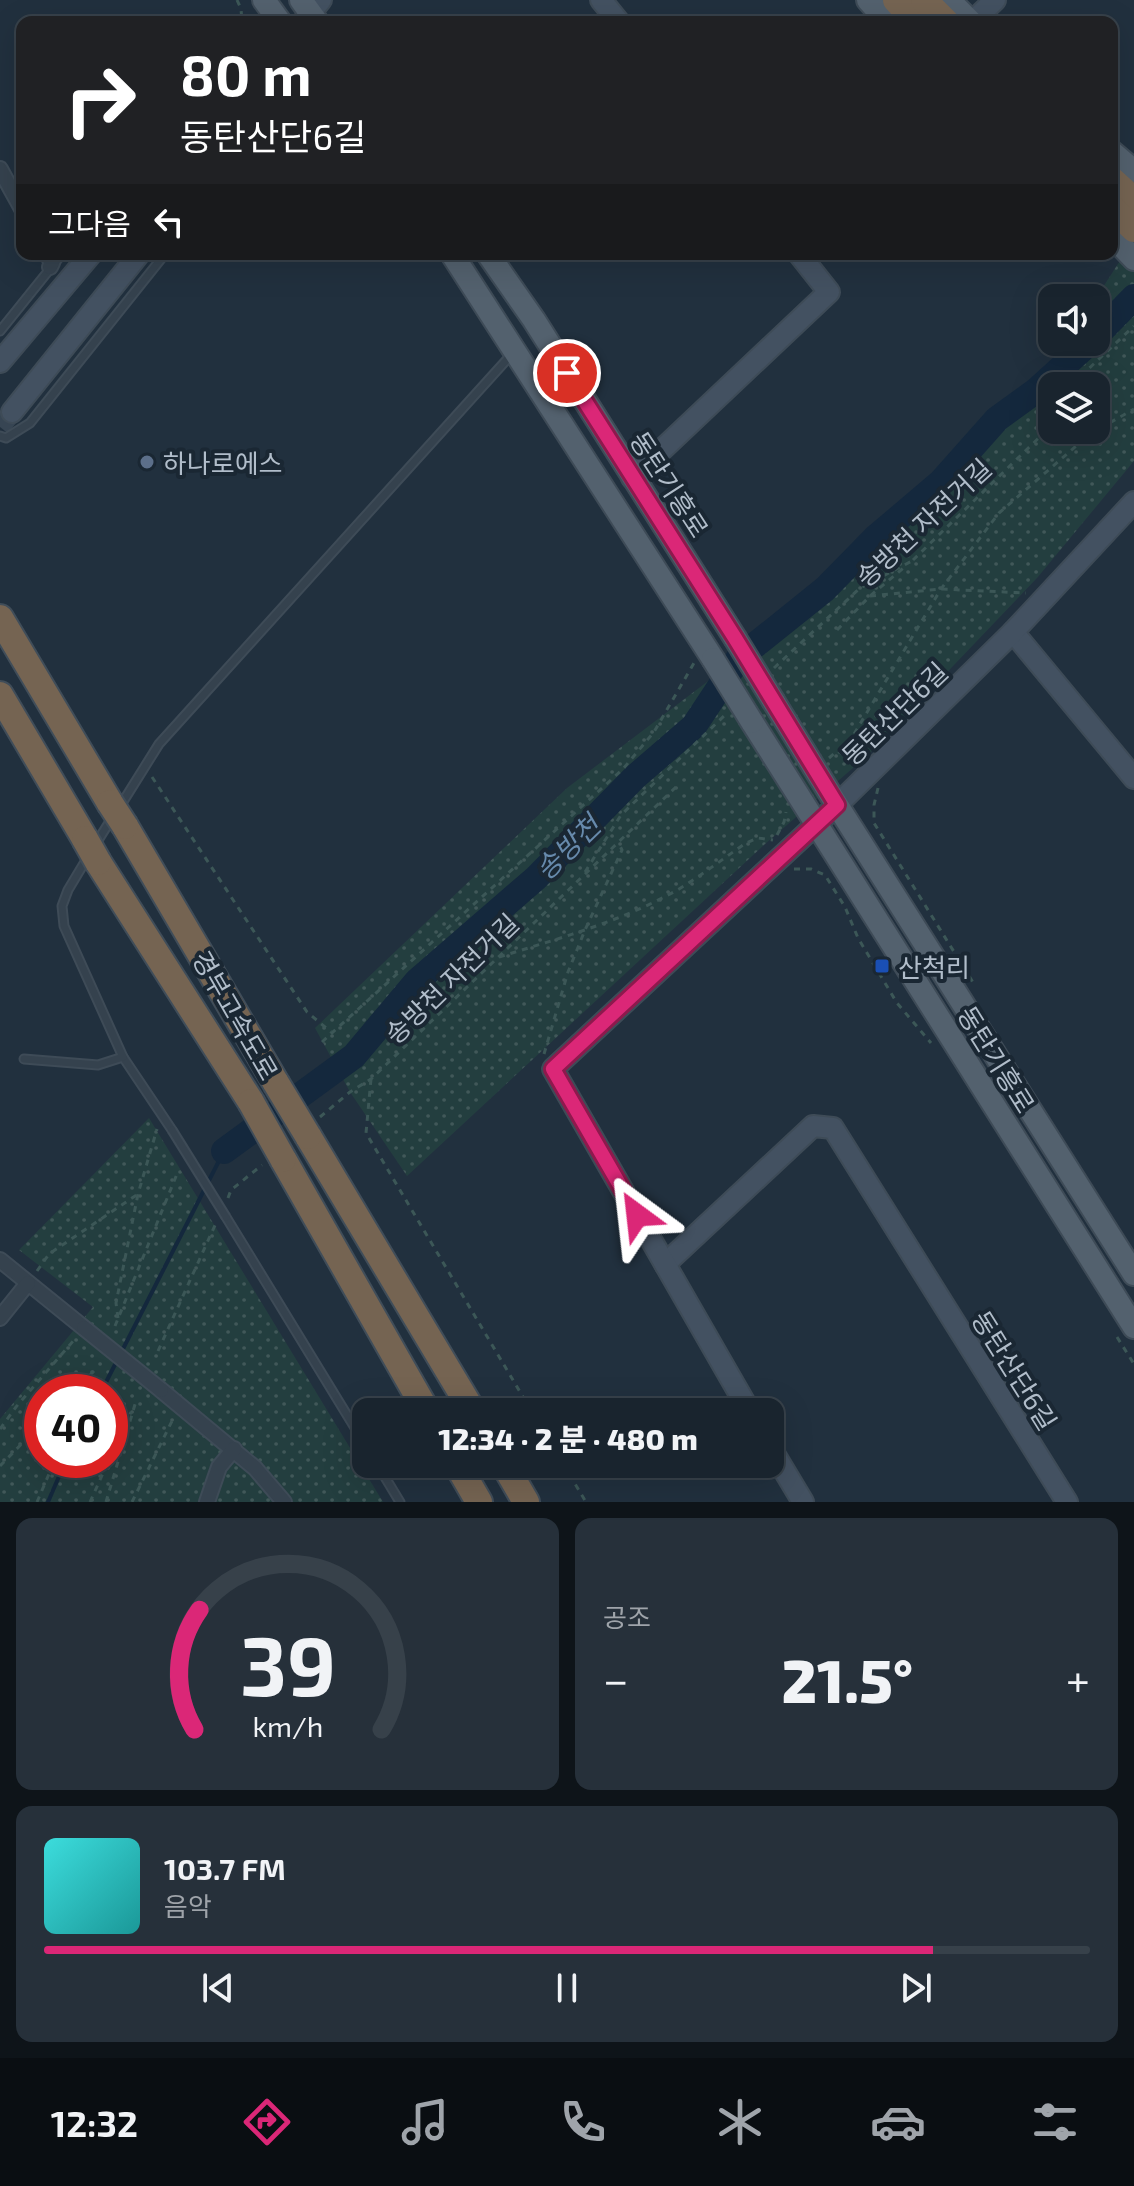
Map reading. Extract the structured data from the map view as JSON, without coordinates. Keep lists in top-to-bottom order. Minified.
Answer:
{"streets":{"highway":["경부고속도로"],"main road":["동탄기흥로"],"street":["동탄산단6길"],"path":["송방천 자전거길"]},"crossings":[["동탄기흥로","동탄산단6길"]],"water":["송방천"],"places":{"other":["하나로에스"],"transit":["산척리"]},"page":{"turn":["80 m","동탄산단6길"],"then":"그다음","limit":"40","trip":"12:34 · 2 분 · 480 m","tile":"공조","heat":["−","21.5°","+"],"song":["103.7 FM","음악"],"tabs":"12:32","gauge":["39","km/h"]}}
